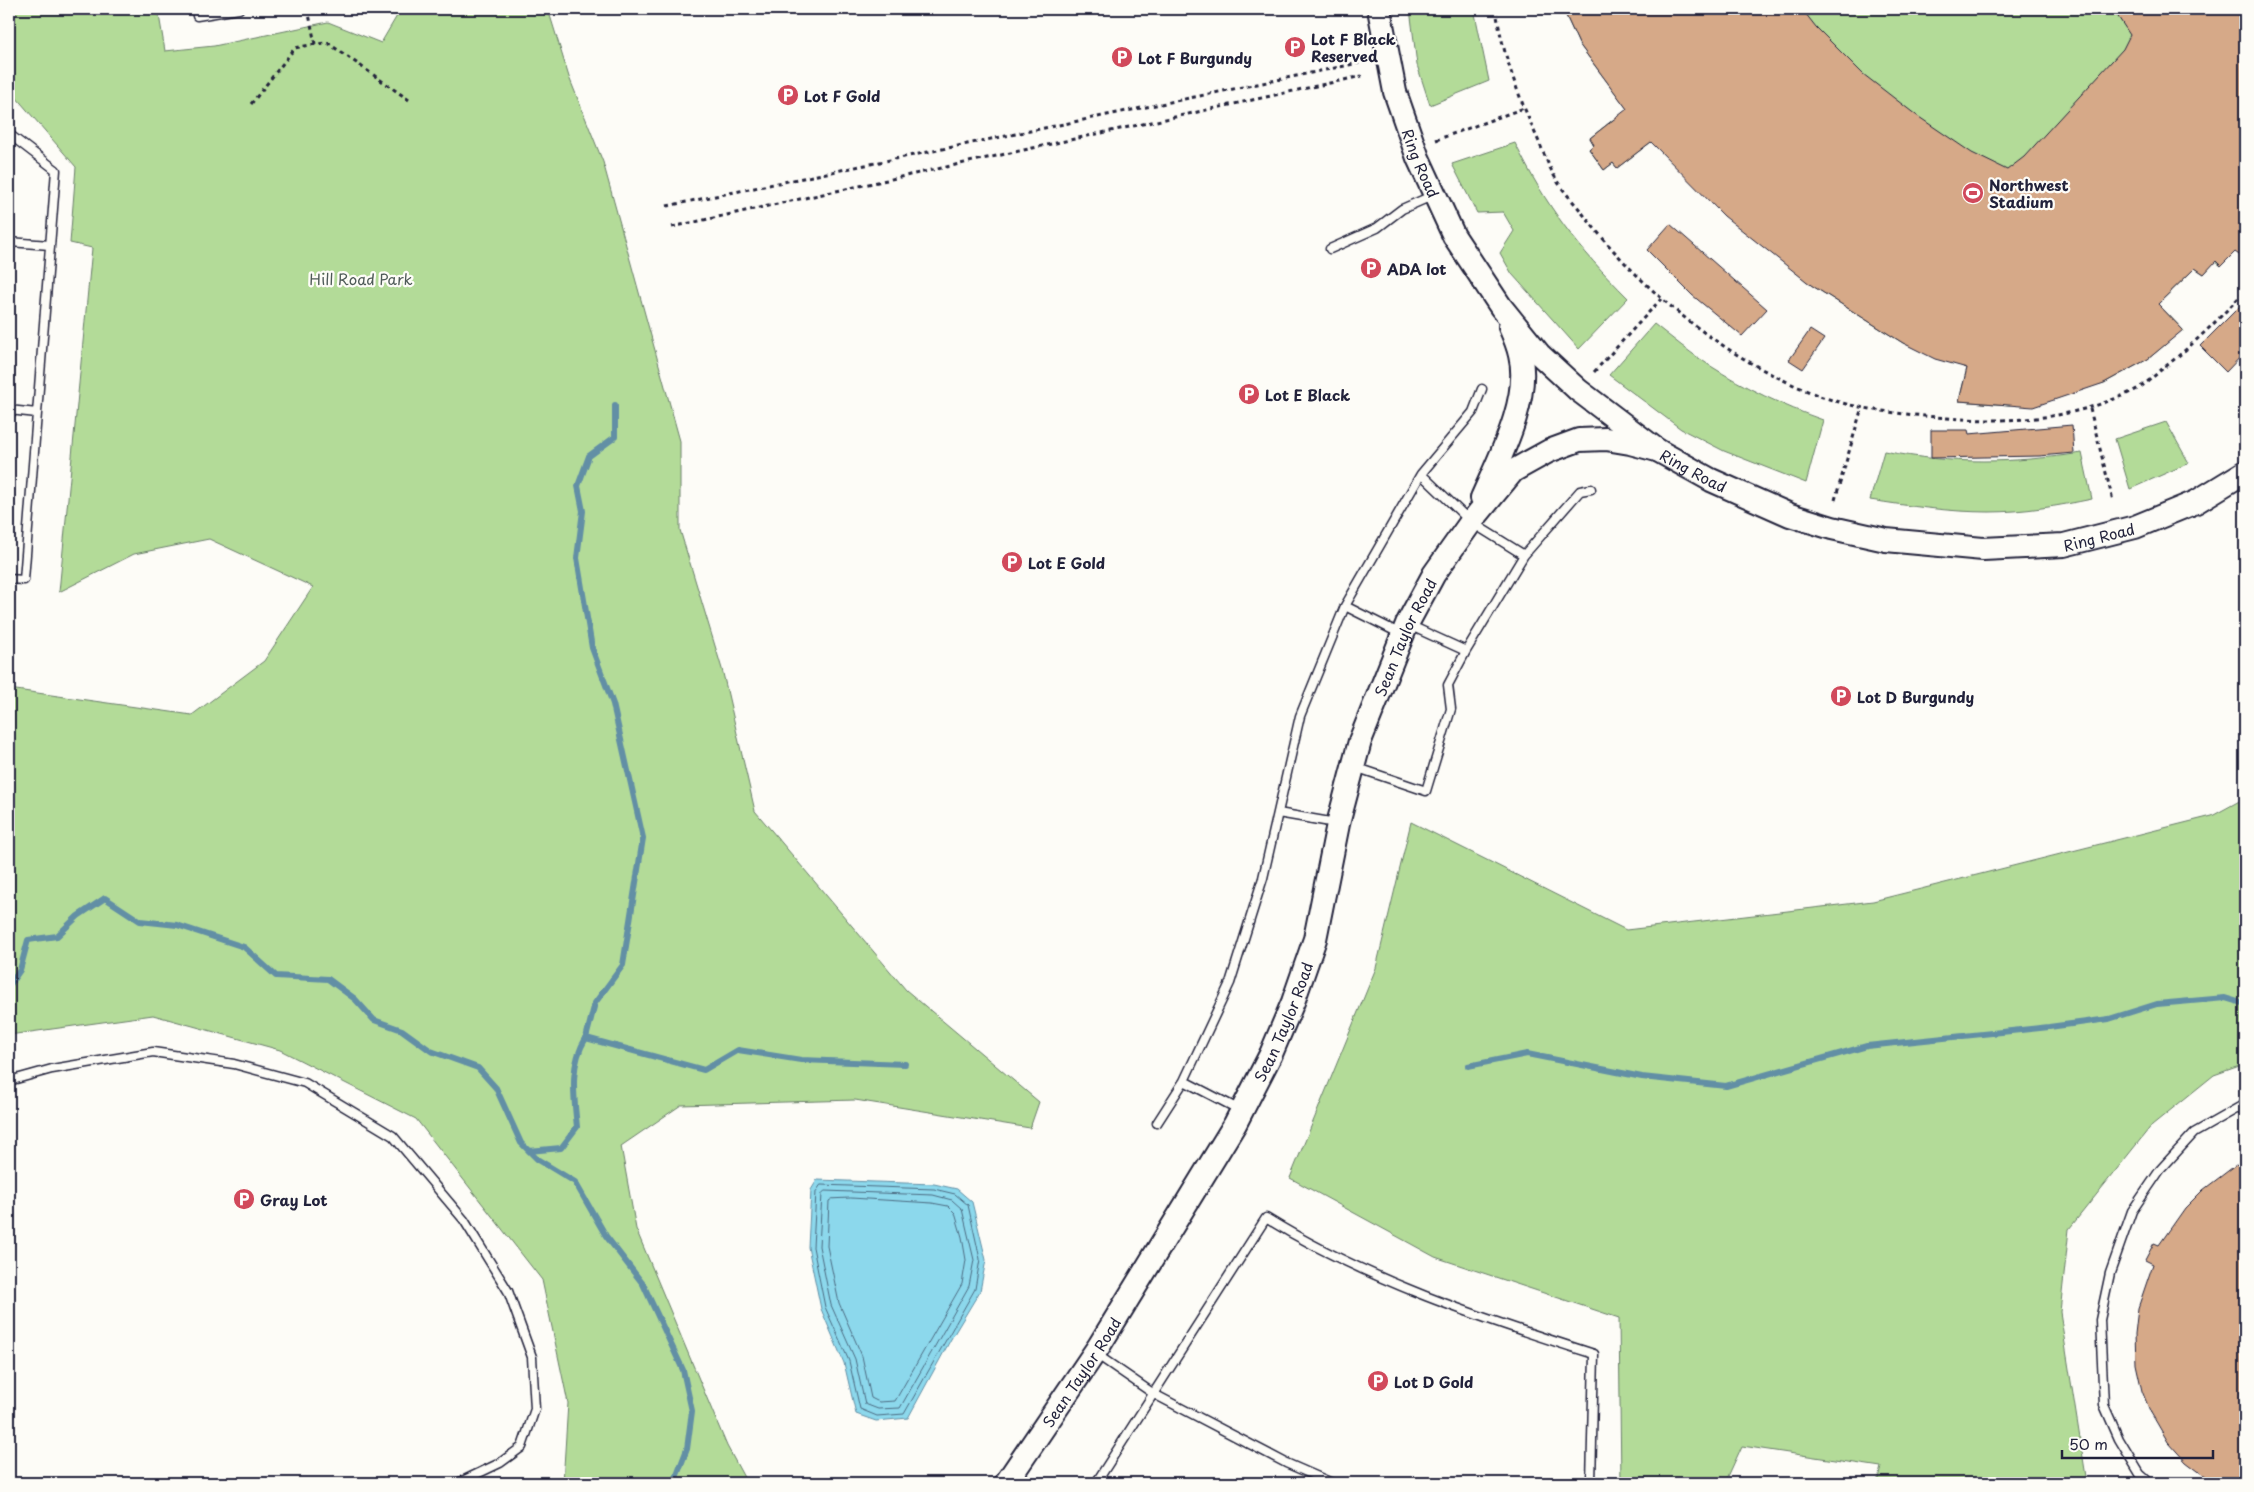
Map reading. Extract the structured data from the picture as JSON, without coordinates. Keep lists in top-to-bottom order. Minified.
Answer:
{"streets":{"main road":["Ring Road","Sean Taylor Road"]},"crossings":[["Ring Road","Sean Taylor Road"]],"parks":["Hill Road Park"],"places":{"parking":["Lot F Black Reserved","Lot F Burgundy","Lot F Gold","ADA lot","Lot E Black","Lot E Gold","Lot D Burgundy","Gray Lot","Lot D Gold"],"sports":["Northwest Stadium"]},"scale_bar":"50 m"}
